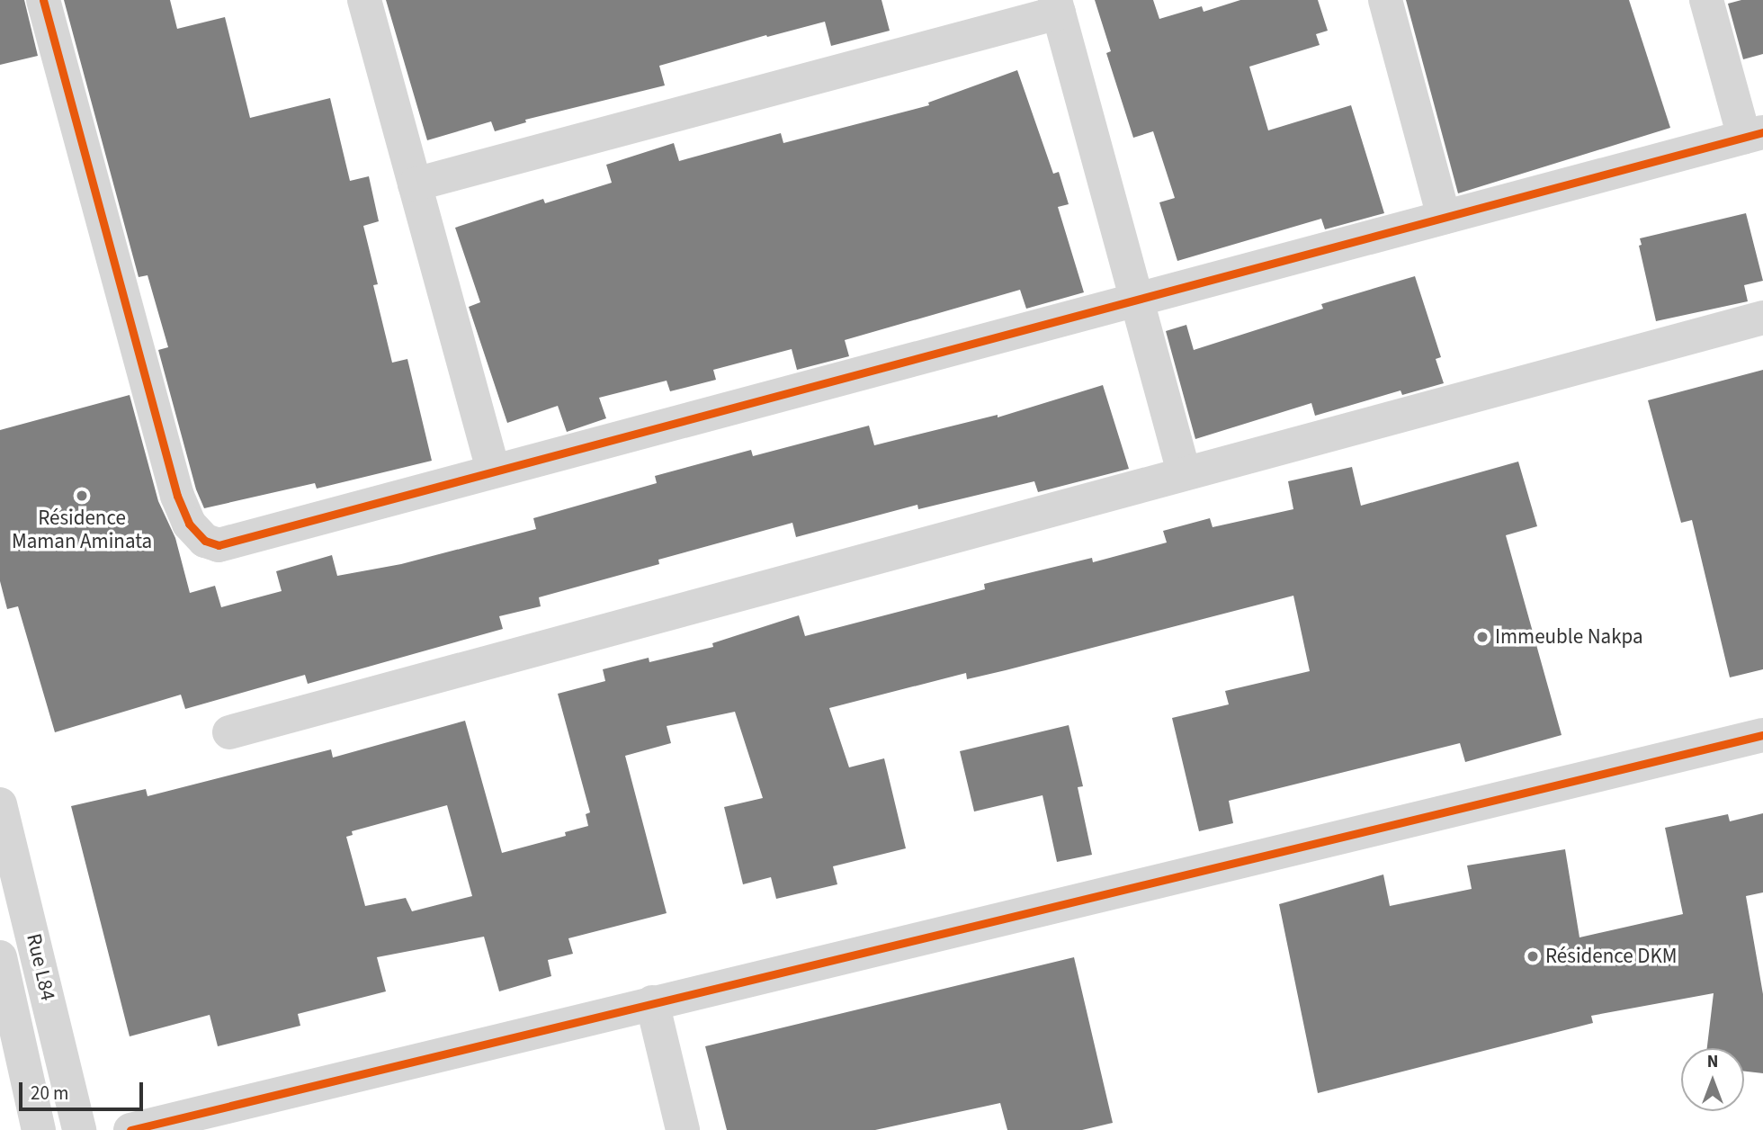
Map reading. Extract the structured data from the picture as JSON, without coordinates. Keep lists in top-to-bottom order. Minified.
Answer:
{"streets":{"street":["Rue L84"]},"places":["Résidence Maman Aminata","Immeuble Nakpa","Résidence DKM"],"scale_bar":"20 m","north":"top"}
